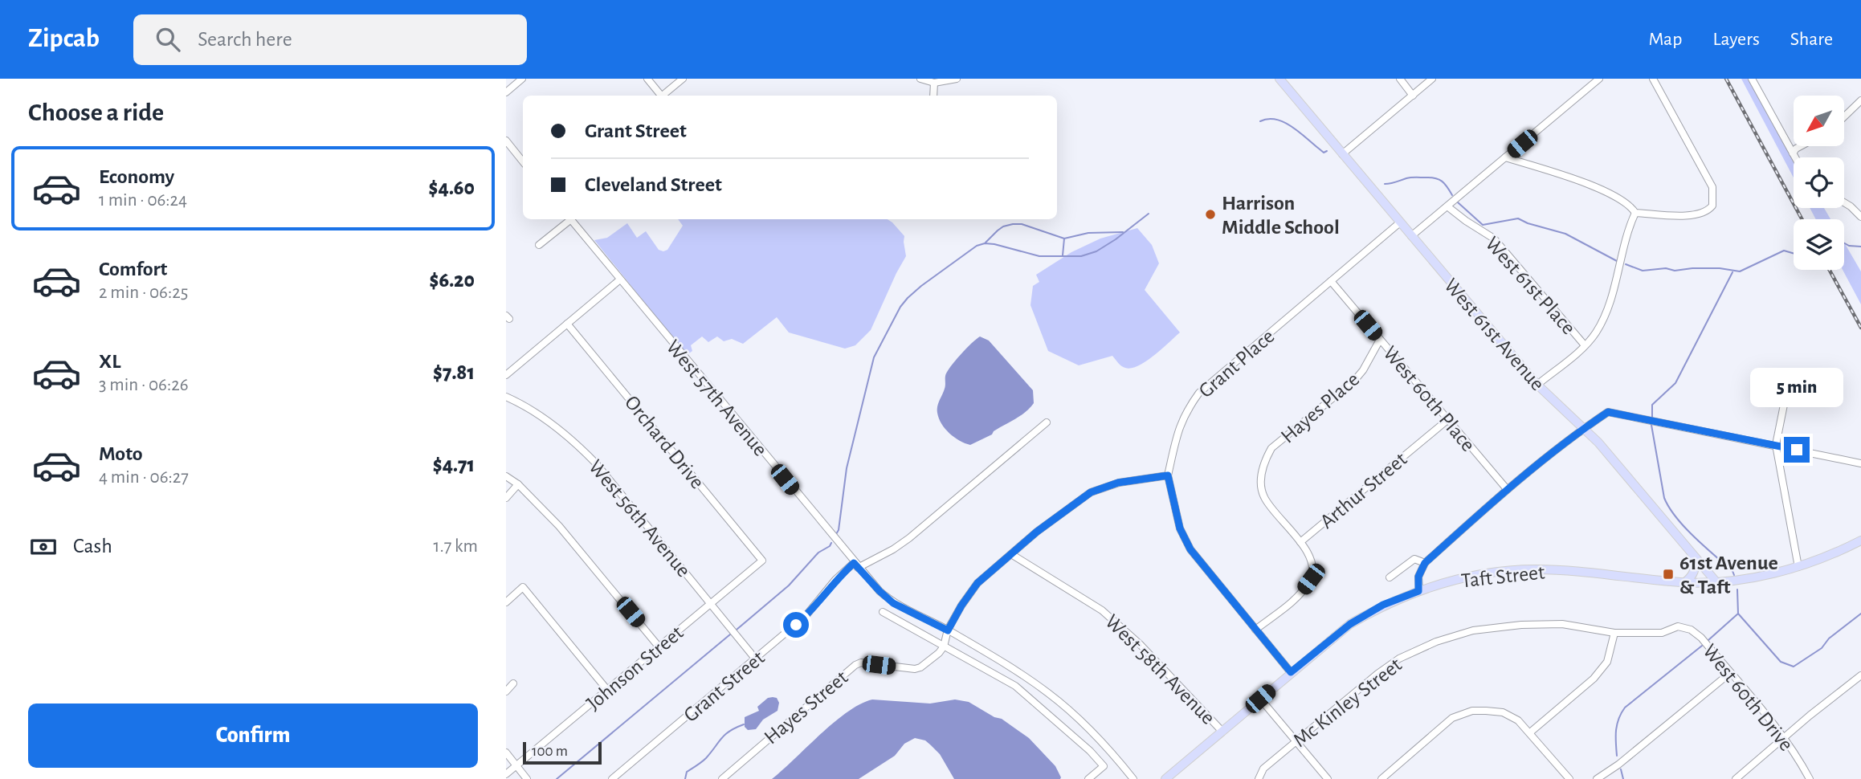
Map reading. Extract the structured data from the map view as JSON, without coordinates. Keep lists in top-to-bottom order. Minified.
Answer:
{"streets":{"main road":["West 61st Avenue","Taft Street"],"street":["West 61st Place","Grant Place","West 57th Avenue","West 60th Place","Hayes Place","Orchard Drive","Arthur Street","West 56th Avenue","Johnson Street","West 58th Avenue","Grant Street","West 60th Drive","Mc Kinley Street","Hayes Street"]},"crossings":[["West 61st Avenue","Grant Place"],["West 61st Avenue","Taft Street"],["Grant Place","West 60th Place"],["West 57th Avenue","Grant Street"],["West 60th Place","Hayes Place"],["West 60th Place","Arthur Street"],["Hayes Place","Arthur Street"],["Orchard Drive","Johnson Street"],["West 56th Avenue","Johnson Street"],["West 56th Avenue","Grant Street"],["Taft Street","West 58th Avenue"],["West 60th Drive","Mc Kinley Street"]],"places":{"other":["Harrison Middle School"],"transit":["61st Avenue & Taft"]},"scale_bar":"100 m","north":"bottom left","page":{"header":"Zipcab","search":"Search here","nav":["Map","Layers","Share"],"heading":"Choose a ride","banner":["Grant Street","Cleveland Street"],"list":[{"name":"Economy","note":"1 min · 06:24","value":"$4.60"},{"name":"Comfort","note":"2 min · 06:25","value":"$6.20"},{"name":"XL","note":"3 min · 06:26","value":"$7.81"},{"name":"Moto","note":"4 min · 06:27","value":"$4.71"}],"bubble":"5 min","pay":["Cash","1.7 km"],"buttons":"Confirm","scale":"100 m"}}
